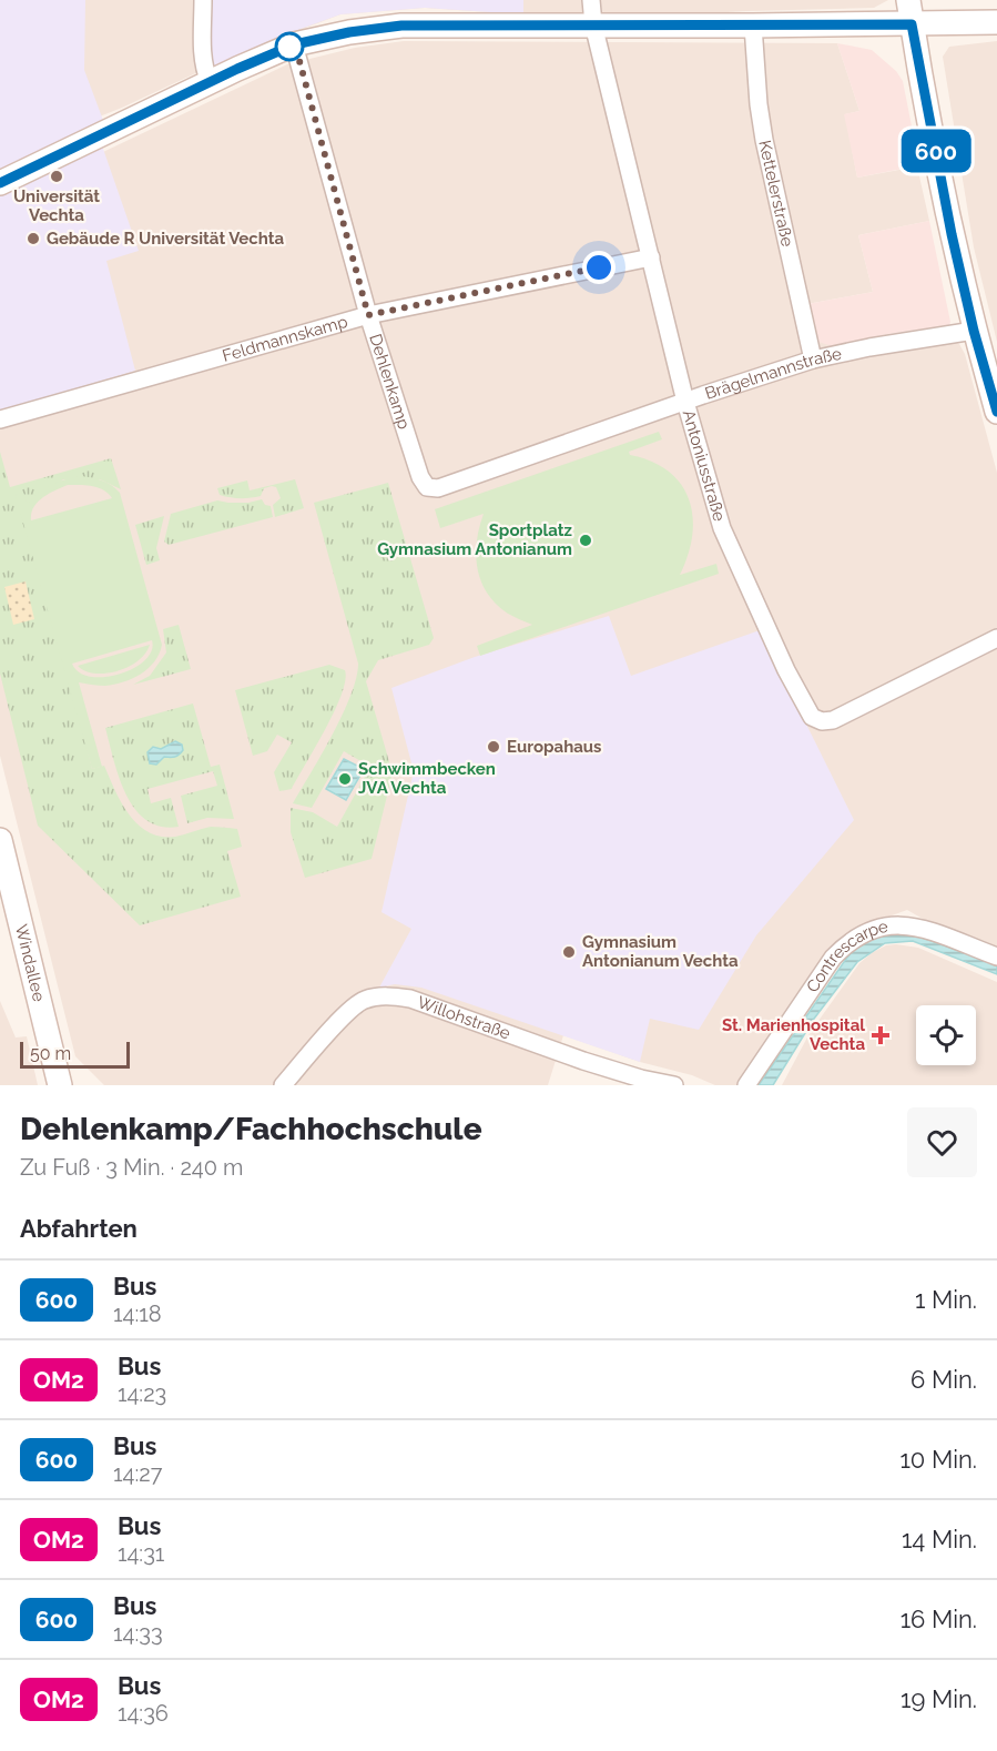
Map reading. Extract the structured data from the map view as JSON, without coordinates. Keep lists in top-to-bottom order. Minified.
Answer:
{"streets":{"main road":["Windallee"],"street":["Kettelerstraße","Feldmannskamp","Brägelmannstraße","Dehlenkamp","Antoniusstraße","Contrescarpe","Willohstraße"]},"crossings":[["Kettelerstraße","Brägelmannstraße"],["Feldmannskamp","Dehlenkamp"],["Feldmannskamp","Antoniusstraße"],["Brägelmannstraße","Dehlenkamp"],["Brägelmannstraße","Antoniusstraße"]],"places":{"other":["Universität Vechta","Gebäude R Universität Vechta","Sportplatz Gymnasium Antonianum","Europahaus","Schwimmbecken JVA Vechta","Gymnasium Antonianum Vechta"],"health":["St. Marienhospital Vechta"]},"lines":["bus line 600"],"scale_bar":"50 m","page":{"on_map":"600","scale":"50 m","heading":[["Dehlenkamp/Fachhochschule","Zu Fuß · 3 Min. · 240 m"],"Abfahrten"],"list":[{"mark":"600","name":"Bus","note":"14:18","value":"1 Min."},{"mark":"OM2","name":"Bus","note":"14:23","value":"6 Min."},{"mark":"600","name":"Bus","note":"14:27","value":"10 Min."},{"mark":"OM2","name":"Bus","note":"14:31","value":"14 Min."},{"mark":"600","name":"Bus","note":"14:33","value":"16 Min."},{"mark":"OM2","name":"Bus","note":"14:36","value":"19 Min."}]}}
